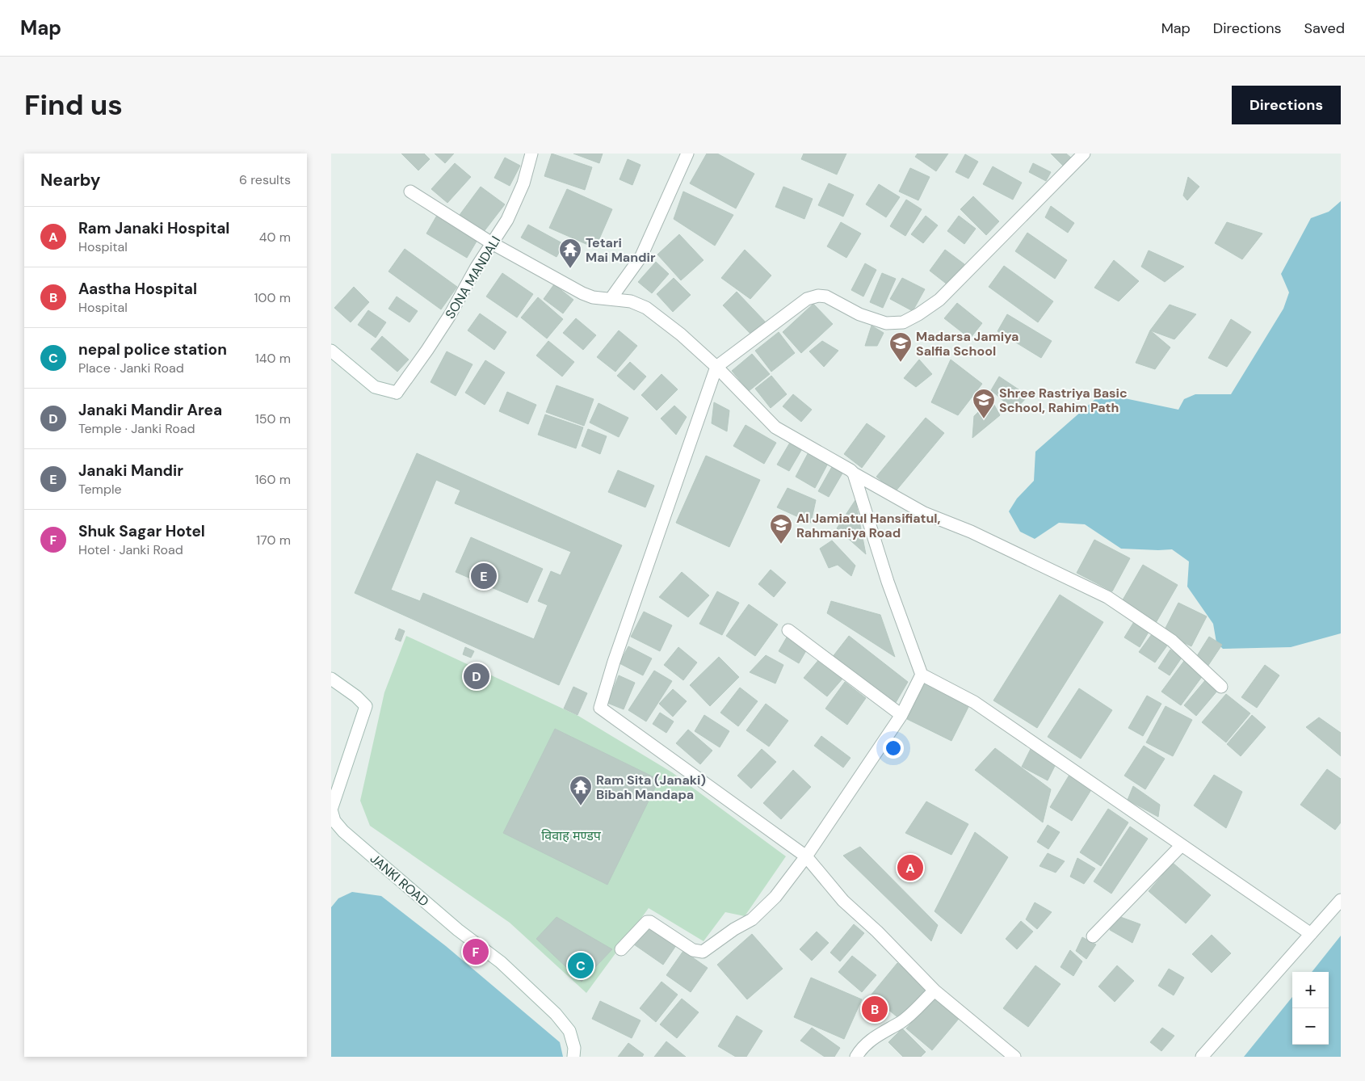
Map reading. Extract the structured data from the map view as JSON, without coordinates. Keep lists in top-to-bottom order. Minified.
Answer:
{"streets":{"street":["SONA MANDALI","JANKI ROAD"]},"parks":["विवाह मण्डप"],"places":{"temple":["Tetari Mai Mandir","Ram Sita (Janaki) Bibah Mandapa"],"school or university":["Madarsa Jamiya Salfia School","Shree Rastriya Basic School, Rahim Path","Al Jamiatul Hansifiatul, Rahmaniya Road"]},"page":{"header":"Map","nav":["Map","Directions","Saved"],"buttons":"Directions","title":"Find us","heading":["Nearby","6 results"],"list":[{"mark":"A","name":"Ram Janaki Hospital","note":"Hospital","value":"40 m"},{"mark":"B","name":"Aastha Hospital","note":"Hospital","value":"100 m"},{"mark":"C","name":"nepal police station","note":"Place · Janki Road","value":"140 m"},{"mark":"D","name":"Janaki Mandir Area","note":"Temple · Janki Road","value":"150 m"},{"mark":"E","name":"Janaki Mandir","note":"Temple","value":"160 m"},{"mark":"F","name":"Shuk Sagar Hotel","note":"Hotel · Janki Road","value":"170 m"}],"pins":["E","D","A","F","C","B"],"map_buttons":["+","−"]}}
